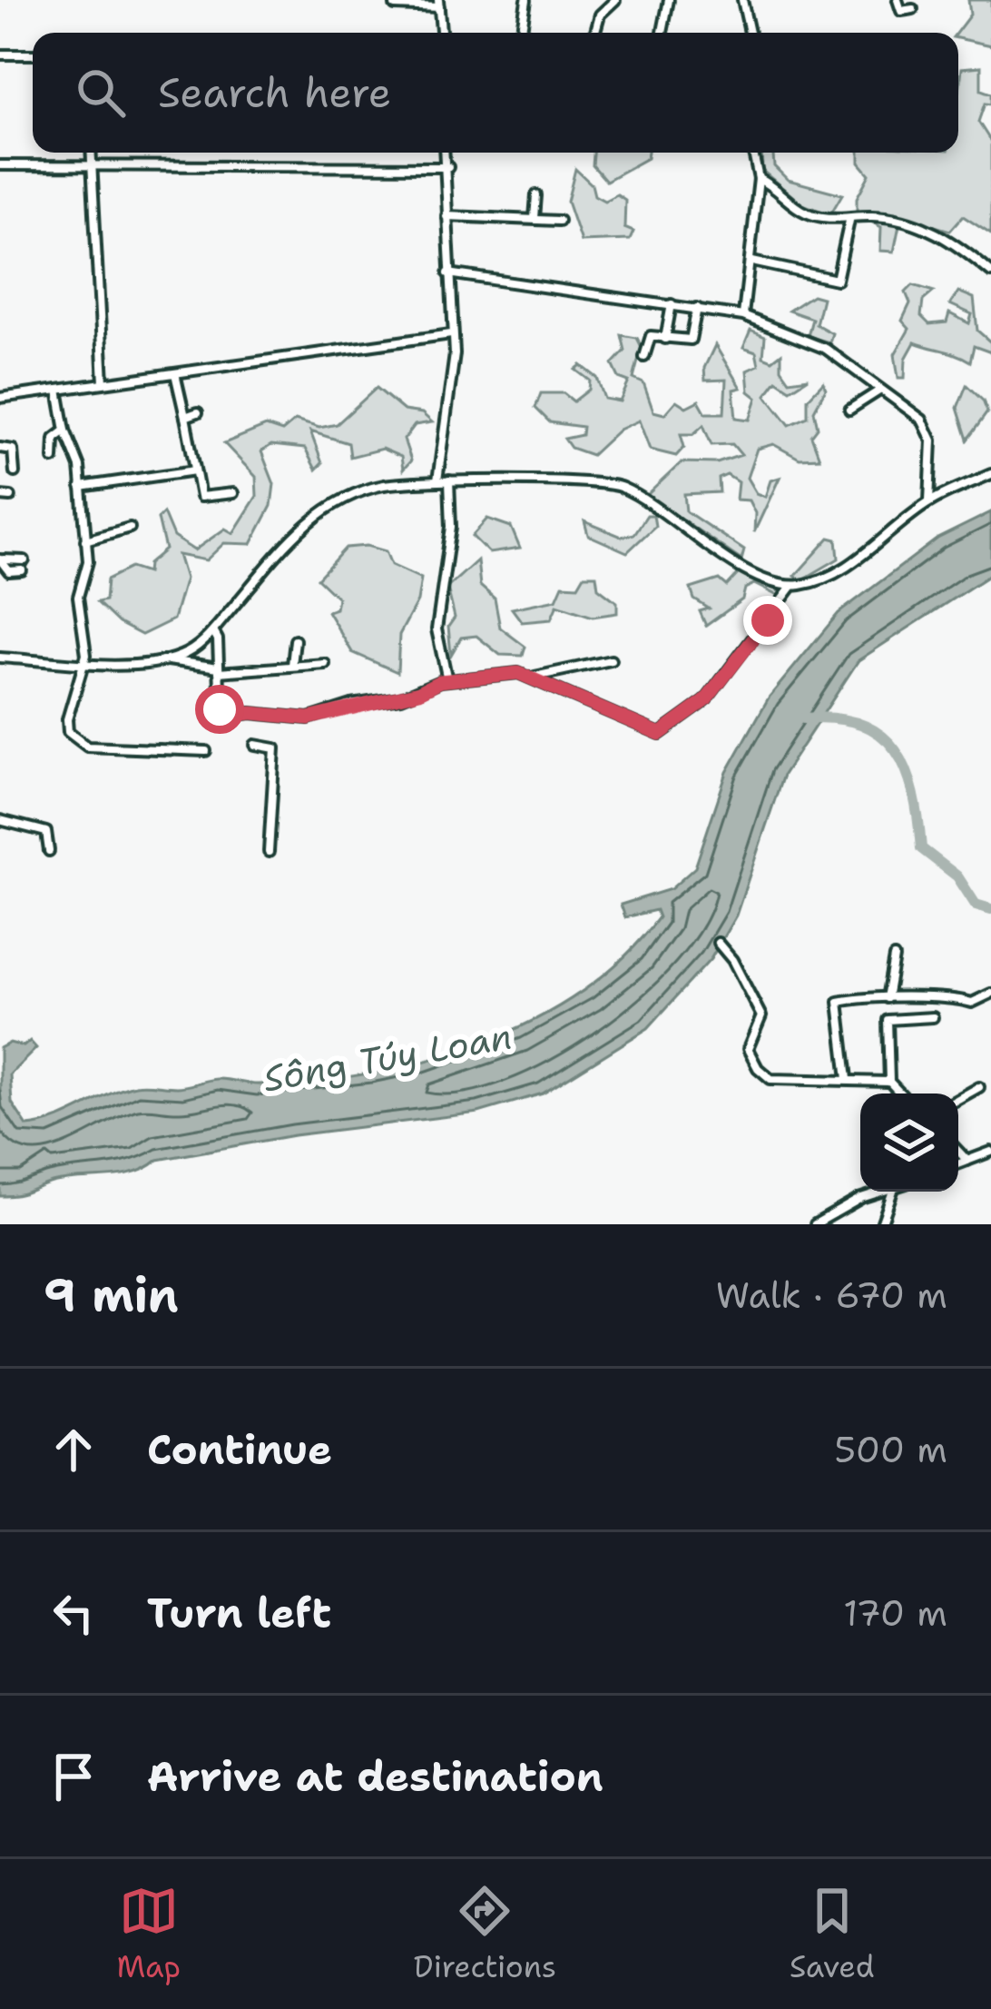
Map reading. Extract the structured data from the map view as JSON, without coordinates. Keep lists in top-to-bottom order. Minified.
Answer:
{"water":["Sông Túy Loan"],"page":{"search":"Search here","heading":["9 min","Walk · 670 m"],"list":[["Continue","500 m"],["Turn left","170 m"],"Arrive at destination"],"nav":["Map","Directions","Saved"]}}
